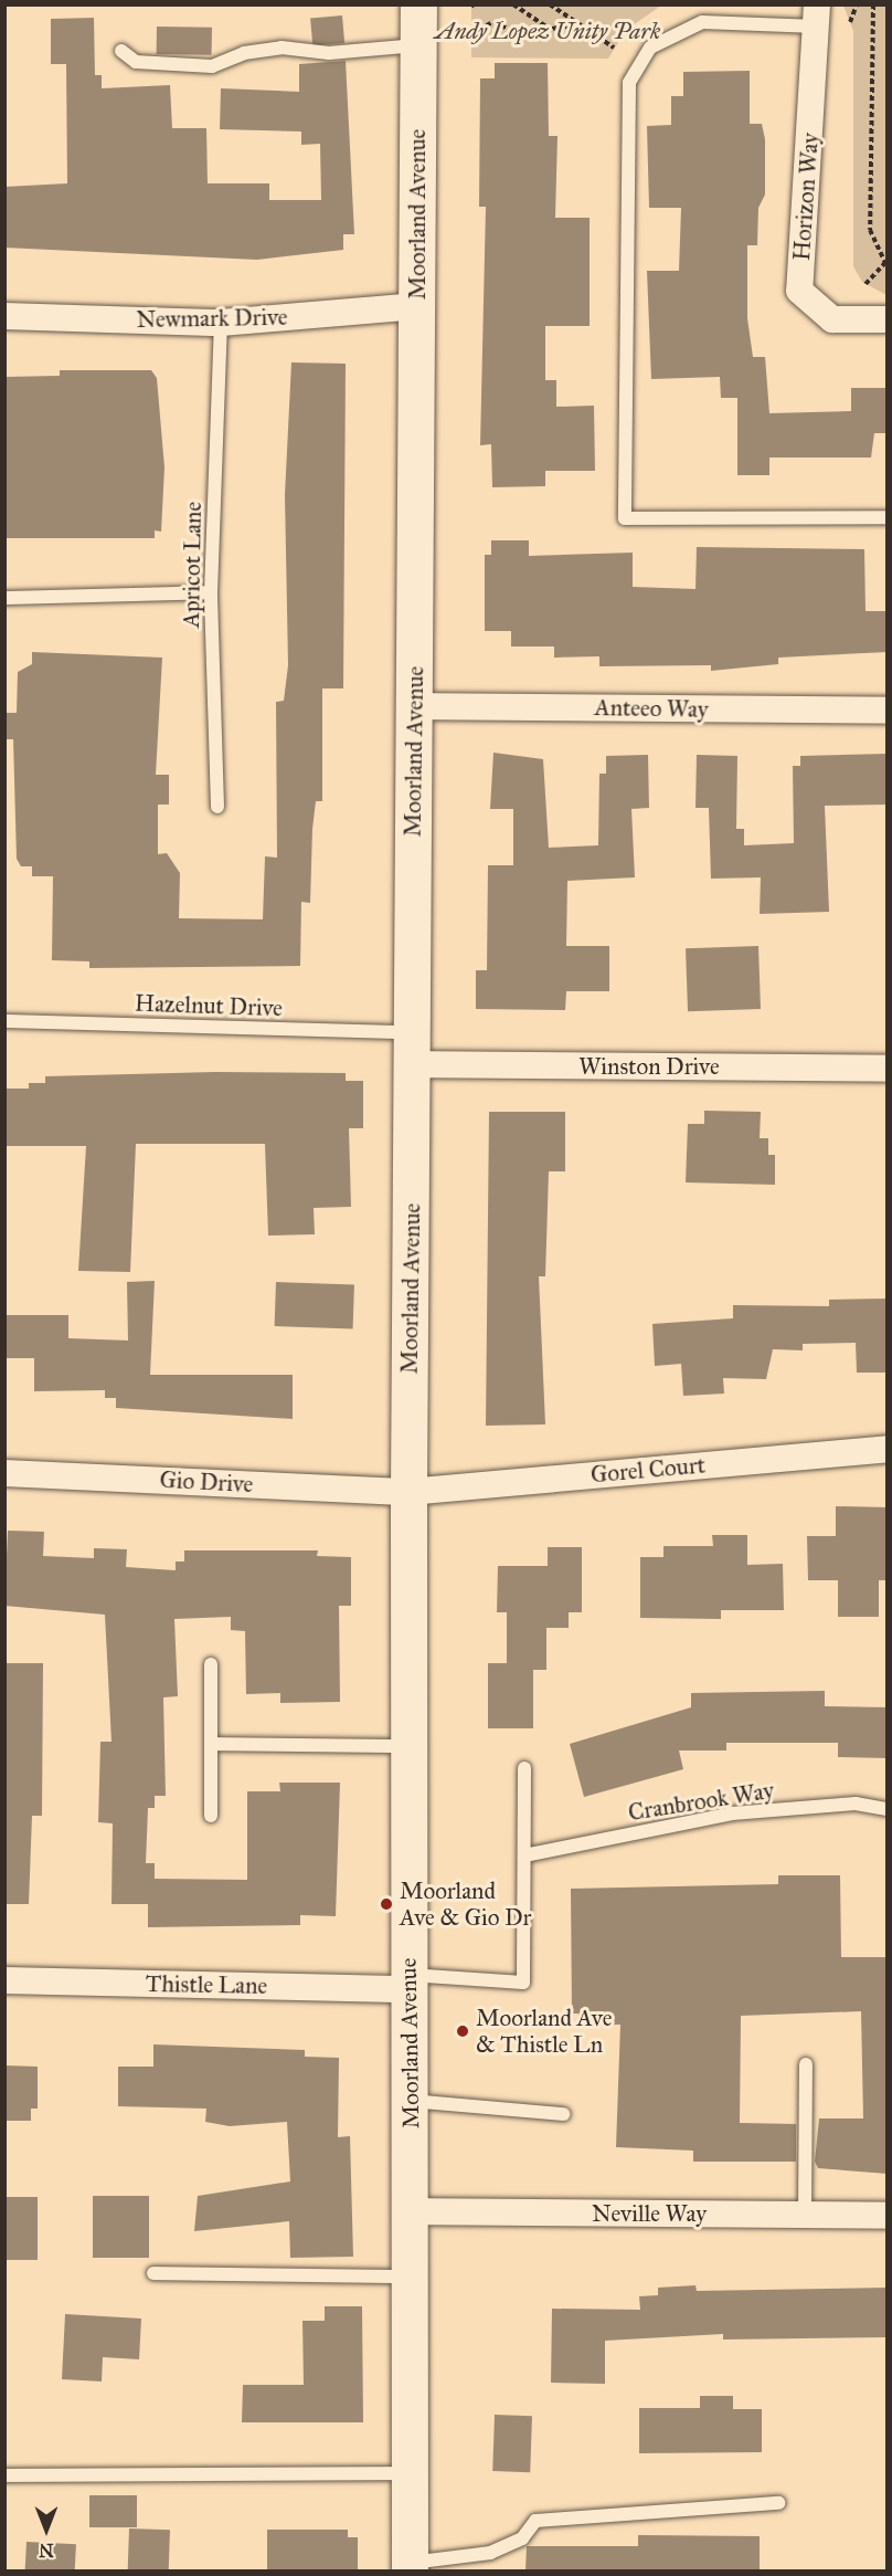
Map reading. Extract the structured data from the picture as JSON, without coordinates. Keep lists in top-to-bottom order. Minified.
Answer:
{"streets":{"street":["Horizon Way","Moorland Avenue","Newmark Drive","Anteeo Way","Winston Drive","Gorel Court","Gio Drive","Thistle Lane","Neville Way"],"lane":["Apricot Lane","Hazelnut Drive","Cranbrook Way"]},"crossings":[["Moorland Avenue","Newmark Drive"],["Moorland Avenue","Anteeo Way"],["Moorland Avenue","Hazelnut Drive"],["Moorland Avenue","Winston Drive"],["Moorland Avenue","Gorel Court"],["Moorland Avenue","Gio Drive"],["Moorland Avenue","Thistle Lane"],["Moorland Avenue","Neville Way"],["Newmark Drive","Apricot Lane"],["Hazelnut Drive","Winston Drive"],["Gorel Court","Gio Drive"]],"parks":["Andy Lopez Unity Park"],"places":["Moorland Ave & Gio Dr","Moorland Ave & Thistle Ln"],"north":"bottom"}
